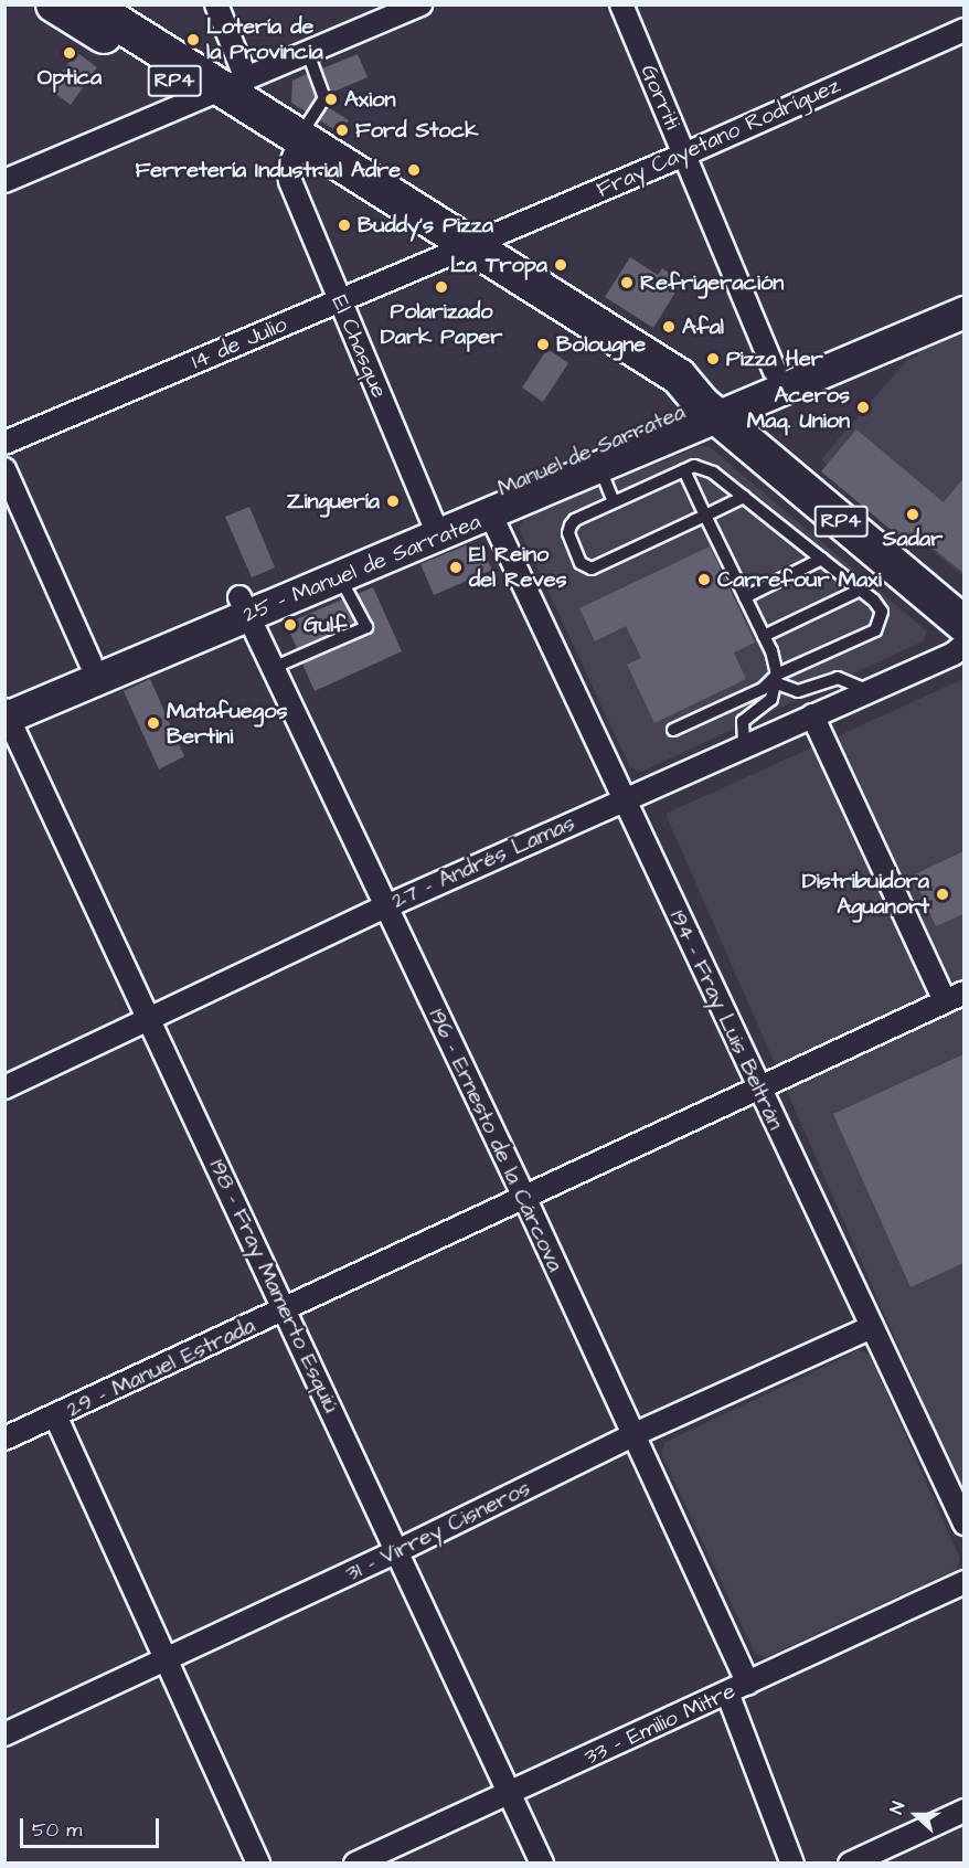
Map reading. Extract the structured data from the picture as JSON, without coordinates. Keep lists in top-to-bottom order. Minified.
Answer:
{"streets":{"main road":["RP4","Manuel de Sarratea","25 - Manuel de Sarratea"],"street":["Gorriti","Fray Cayetano Rodríguez","14 de Julio","El Chasque","27 - Andrés Lamas","194 - Fray Luis Beltrán","196 - Ernesto de la Cárcova","198 - Fray Mamerto Esquiú","29 - Manuel Estrada","31 - Virrey Cisneros","33 - Emilio Mitre"]},"crossings":[["RP4","Fray Cayetano Rodríguez"],["RP4","14 de Julio"],["RP4","El Chasque"],["RP4","Manuel de Sarratea"],["RP4","25 - Manuel de Sarratea"],["Gorriti","Fray Cayetano Rodríguez"],["Fray Cayetano Rodríguez","14 de Julio"],["14 de Julio","El Chasque"],["El Chasque","Manuel de Sarratea"],["El Chasque","25 - Manuel de Sarratea"],["Manuel de Sarratea","25 - Manuel de Sarratea"],["Manuel de Sarratea","196 - Ernesto de la Cárcova"],["Manuel de Sarratea","198 - Fray Mamerto Esquiú"],["25 - Manuel de Sarratea","194 - Fray Luis Beltrán"],["25 - Manuel de Sarratea","196 - Ernesto de la Cárcova"],["25 - Manuel de Sarratea","198 - Fray Mamerto Esquiú"],["27 - Andrés Lamas","194 - Fray Luis Beltrán"],["27 - Andrés Lamas","196 - Ernesto de la Cárcova"],["27 - Andrés Lamas","198 - Fray Mamerto Esquiú"],["194 - Fray Luis Beltrán","29 - Manuel Estrada"],["194 - Fray Luis Beltrán","31 - Virrey Cisneros"],["196 - Ernesto de la Cárcova","29 - Manuel Estrada"],["196 - Ernesto de la Cárcova","31 - Virrey Cisneros"],["196 - Ernesto de la Cárcova","33 - Emilio Mitre"],["198 - Fray Mamerto Esquiú","29 - Manuel Estrada"],["198 - Fray Mamerto Esquiú","31 - Virrey Cisneros"],["198 - Fray Mamerto Esquiú","33 - Emilio Mitre"]],"places":["Lotería de la Provincia","Optica","Axion","Ford Stock","Ferretería Industrial Adre","Buddy's Pizza","La Tropa","Refrigeración","Polarizado Dark Paper","Afal","Bolougne","Pizza Her","Aceros Maq. Union","Zinguería","Sadar","El Reino del Reves","Carrefour Maxi","Gulf","Matafuegos Bertini","Distribuidora Aguanort"],"scale_bar":"50 m","north":"left"}
